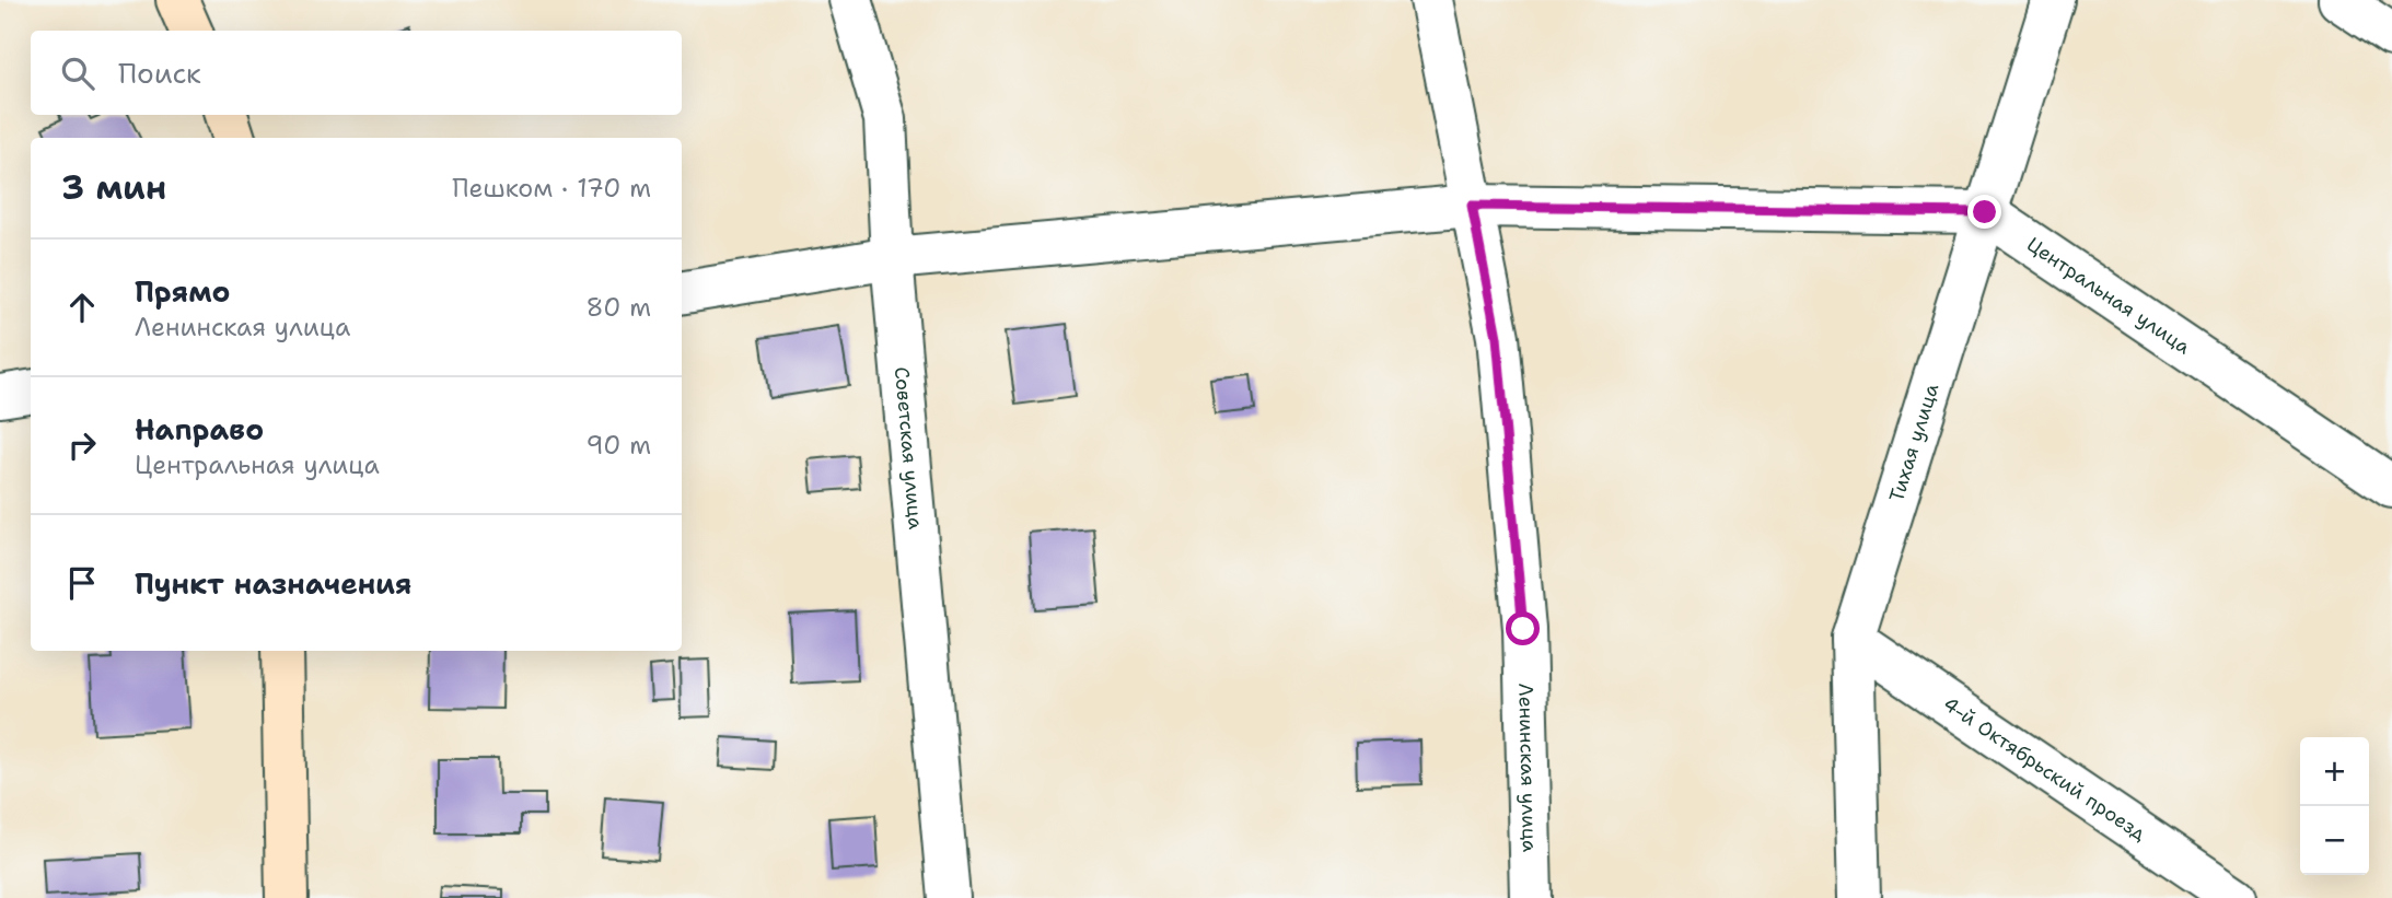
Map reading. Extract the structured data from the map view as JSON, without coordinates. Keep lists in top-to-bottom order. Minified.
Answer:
{"streets":{"street":["Центральная улица","Тихая улица","Советская улица","Ленинская улица","4-й Октябрьский проезд"]},"crossings":[["Центральная улица","Тихая улица"],["Тихая улица","4-й Октябрьский проезд"]],"page":{"search":"Поиск","heading":["3 мин","Пешком · 170 m"],"list":[["Прямо","Ленинская улица","80 m"],["Направо","Центральная улица","90 m"],"Пункт назначения"],"map_buttons":["+","−"]}}
